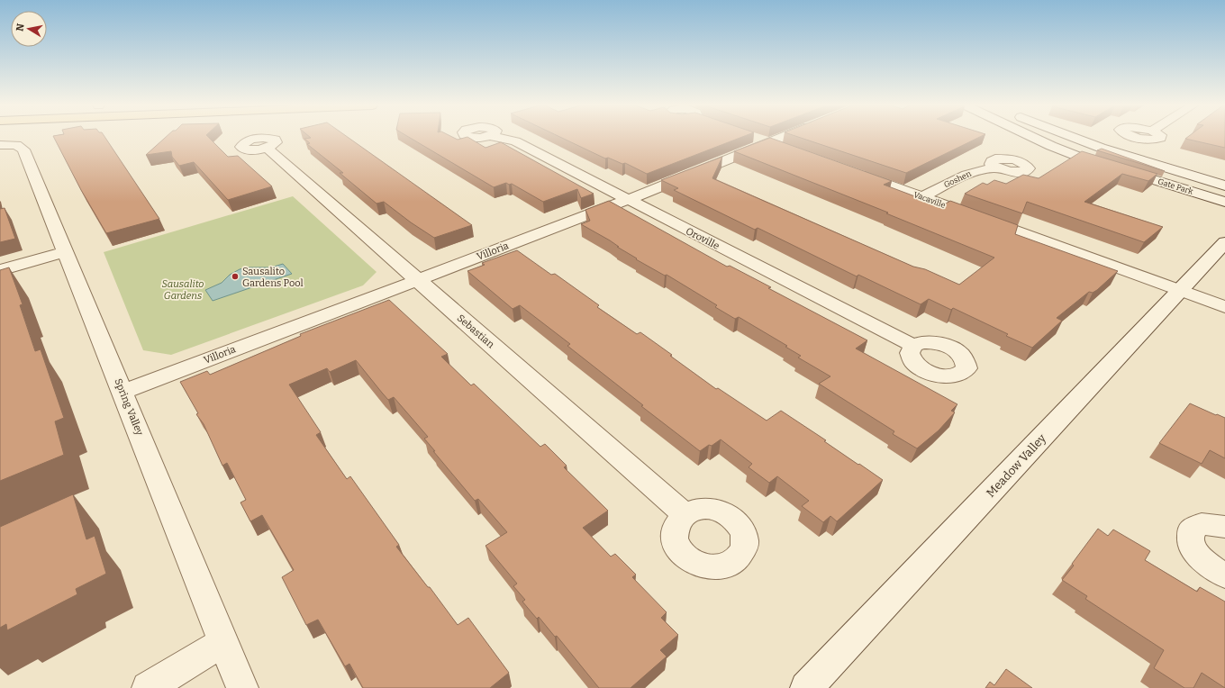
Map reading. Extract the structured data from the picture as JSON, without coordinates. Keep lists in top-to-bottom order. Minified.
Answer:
{"streets":{"street":["Goshen","Gate Park","Vacaville","Oroville","Villoria","Sebastian","Spring Valley","Meadow Valley"]},"crossings":[["Goshen","Vacaville"],["Vacaville","Meadow Valley"],["Oroville","Villoria"],["Villoria","Sebastian"],["Villoria","Spring Valley"]],"parks":["Sausalito Gardens"],"places":["Sausalito Gardens Pool"],"north":"left"}
